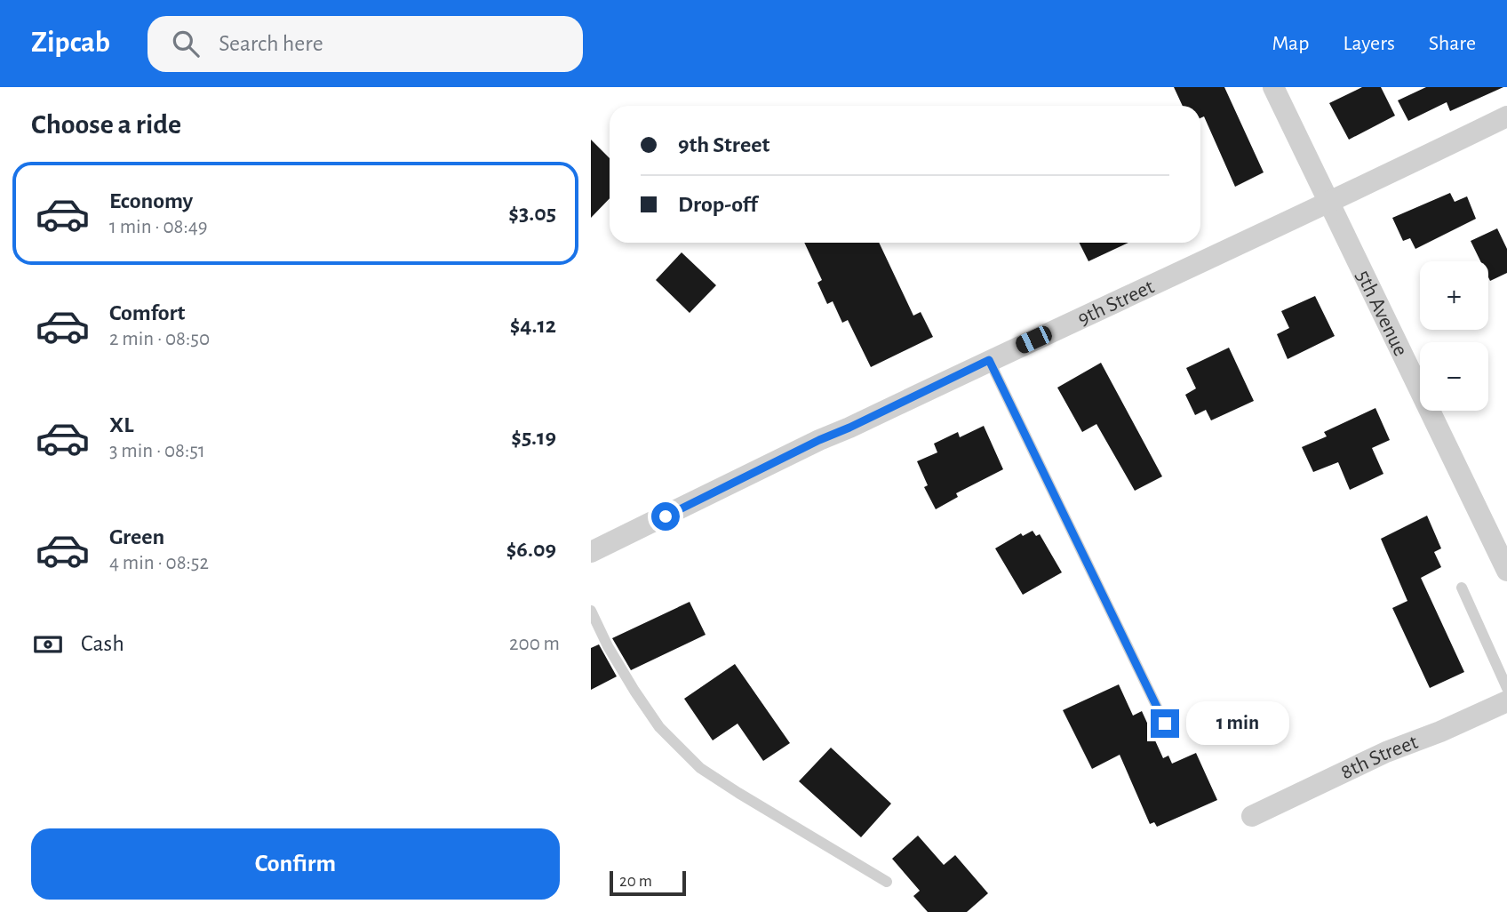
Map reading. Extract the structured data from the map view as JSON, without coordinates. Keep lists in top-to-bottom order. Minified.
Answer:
{"streets":{"street":["9th Street","5th Avenue","8th Street"]},"crossings":[["9th Street","5th Avenue"]],"scale_bar":"20 m","page":{"header":"Zipcab","search":"Search here","nav":["Map","Layers","Share"],"heading":"Choose a ride","banner":["9th Street","Drop-off"],"list":[{"name":"Economy","note":"1 min · 08:49","value":"$3.05"},{"name":"Comfort","note":"2 min · 08:50","value":"$4.12"},{"name":"XL","note":"3 min · 08:51","value":"$5.19"},{"name":"Green","note":"4 min · 08:52","value":"$6.09"}],"map_buttons":["+","−"],"pay":["Cash","200 m"],"bubble":"1 min","buttons":"Confirm","scale":"20 m"}}
